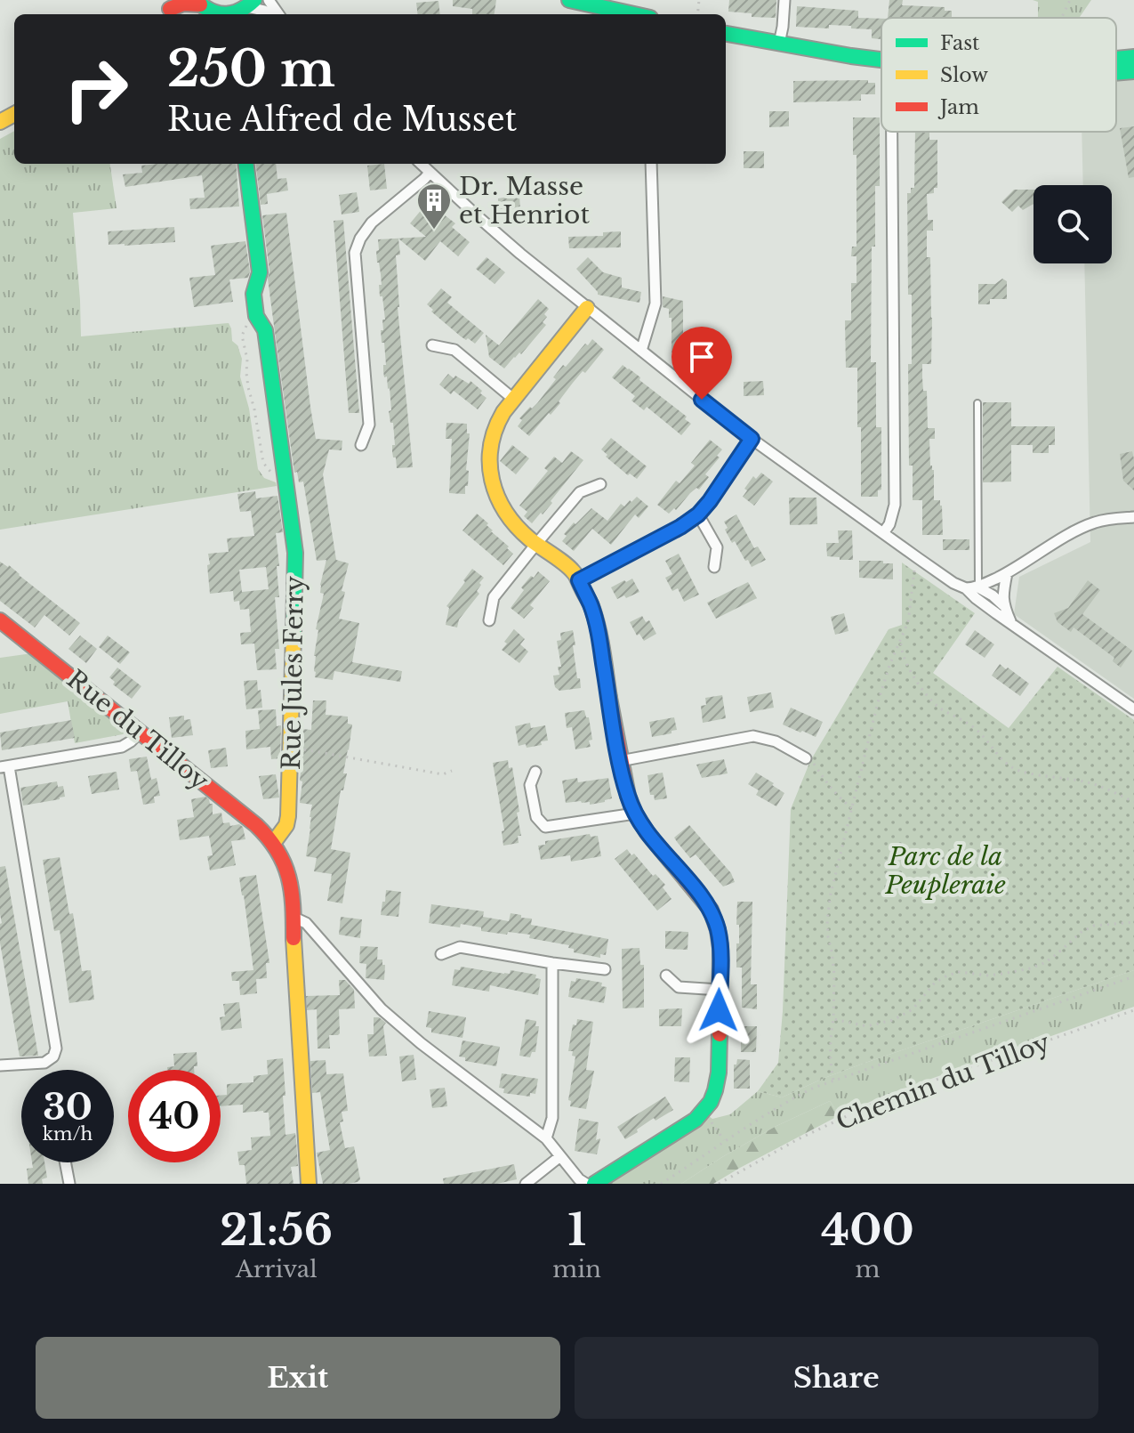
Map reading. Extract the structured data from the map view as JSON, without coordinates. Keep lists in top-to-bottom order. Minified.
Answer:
{"streets":{"street":["Rue Jules Ferry","Rue du Tilloy"],"path":["Chemin du Tilloy"]},"crossings":[["Rue Jules Ferry","Rue du Tilloy"]],"parks":["Parc de la Peupleraie"],"places":{"building":["Dr. Masse et Henriot"]},"legend":["Fast","Slow","Jam"],"page":{"turn":["250 m","Rue Alfred de Musset"],"speed":"30 km/h","limit":"40","eta":["21:56","Arrival","1","min","400","m"],"buttons":["Exit","Share"]}}
